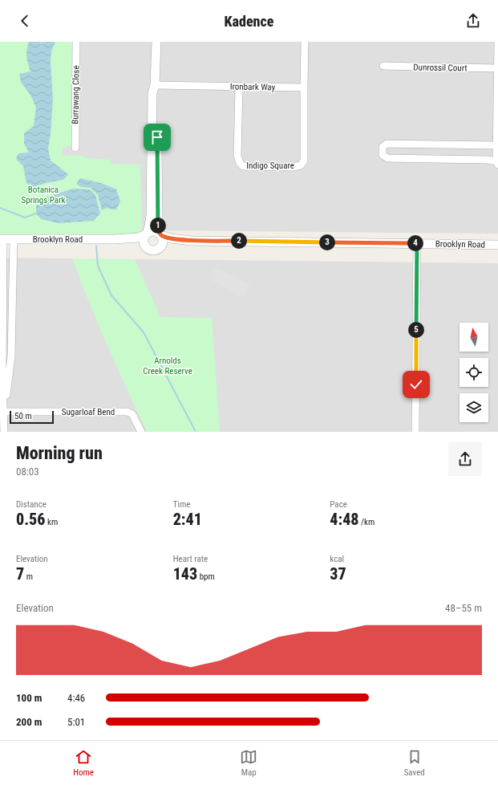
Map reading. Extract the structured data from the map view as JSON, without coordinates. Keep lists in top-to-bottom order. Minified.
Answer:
{"streets":{"street":["Dunrossil Court","Ironbark Way","Burrawang Close","Indigo Square","Brooklyn Road","Sugarloaf Bend"]},"crossings":[["Ironbark Way","Indigo Square"]],"parks":["Botanica Springs Park","Arnolds Creek Reserve"],"scale_bar":"50 m","north":"top","page":{"header":"Kadence","pins":["1","2","3","4","5"],"scale":"50 m","heading":["Morning run","08:03"],"stats":[["Distance","0.56 km"],["Time","2:41"],["Pace","4:48 /km"],["Elevation","7 m"],["Heart rate","143 bpm"],["kcal","37"]],"chart":["Elevation","48–55 m"],"list":[{"name":"100 m","note":"4:46"},{"name":"200 m","note":"5:01"}],"tabs":["Home","Map","Saved"]}}
